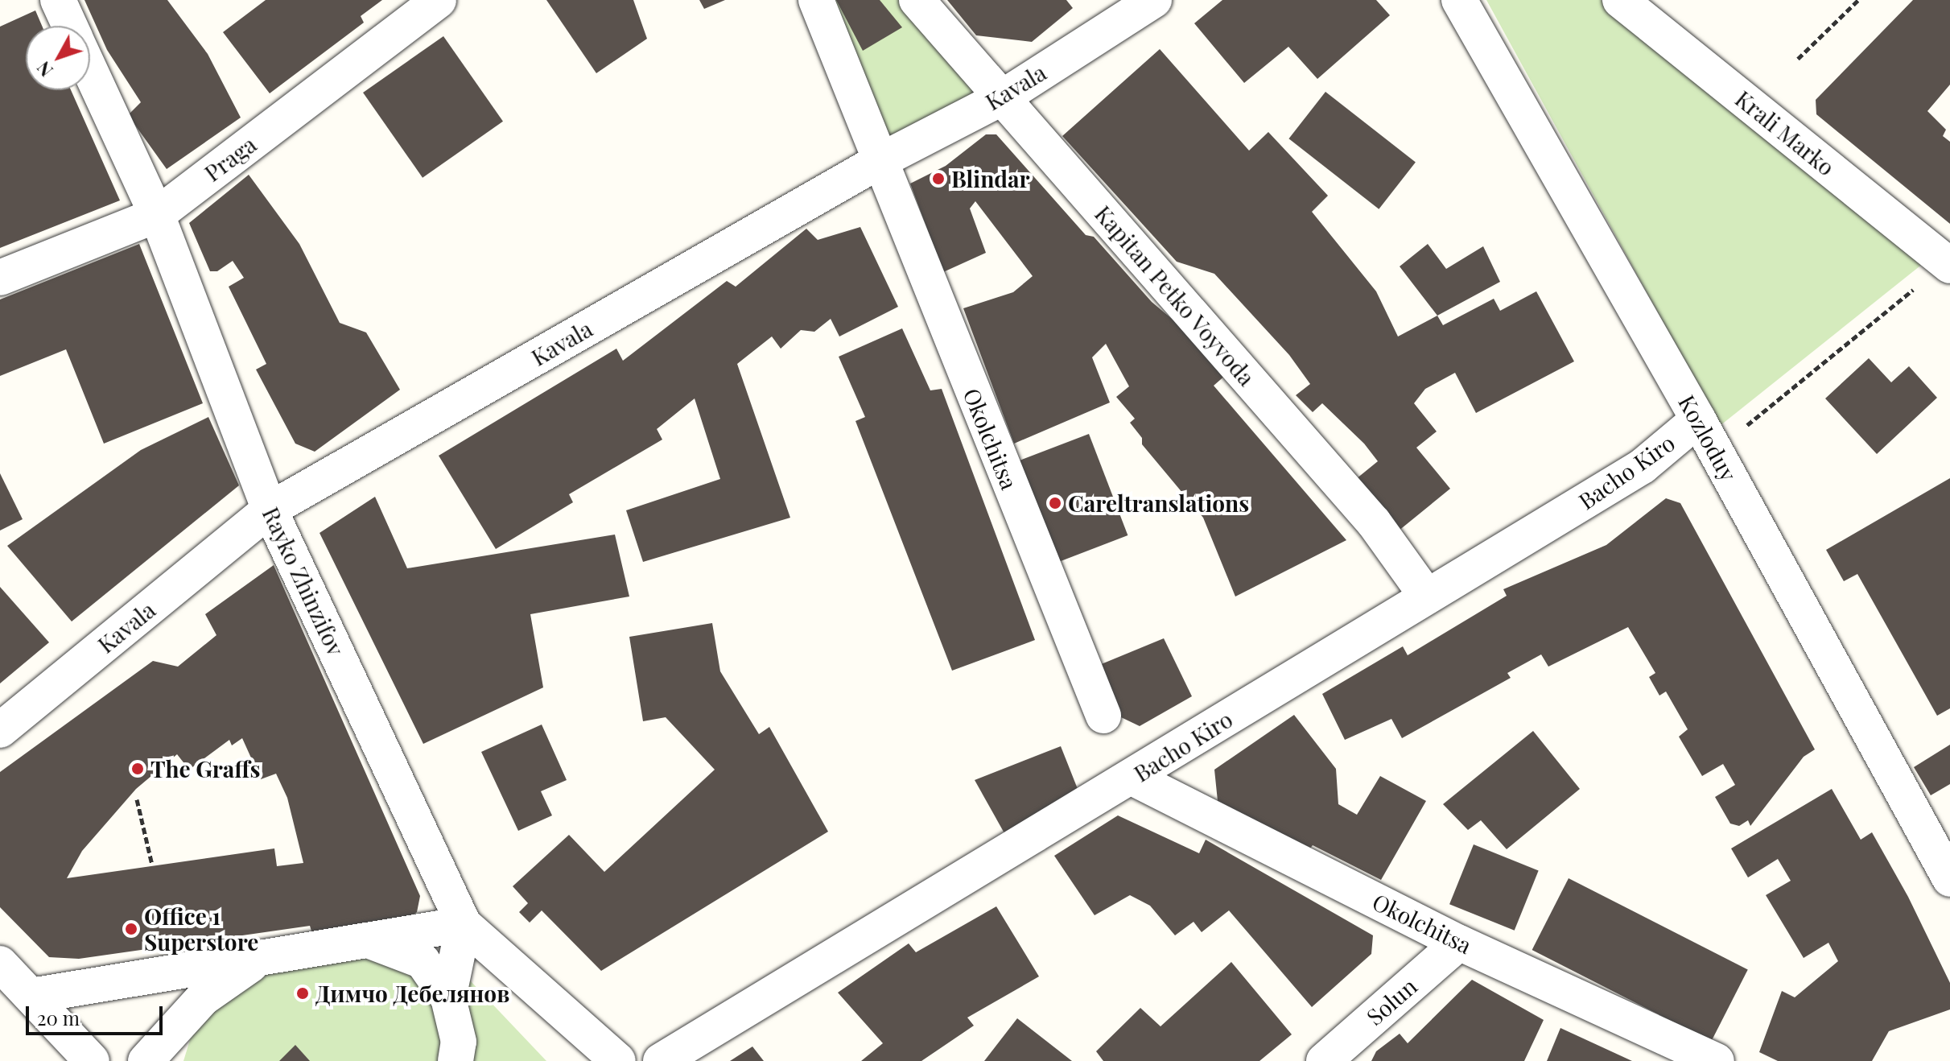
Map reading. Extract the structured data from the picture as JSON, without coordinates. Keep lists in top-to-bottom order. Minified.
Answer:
{"streets":{"street":["Kavala","Krali Marko","Praga","Kapitan Petko Voyvoda","Kozloduy","Okolchitsa","Bacho Kiro","Rayko Zhinzifov","Solun"]},"crossings":[["Kavala","Kapitan Petko Voyvoda"],["Kavala","Okolchitsa"],["Kavala","Rayko Zhinzifov"],["Praga","Rayko Zhinzifov"],["Kapitan Petko Voyvoda","Bacho Kiro"],["Kozloduy","Bacho Kiro"],["Okolchitsa","Bacho Kiro"],["Okolchitsa","Solun"]],"places":["Blindar","Careltranslations","The Graffs","Office 1 Superstore","Димчо Дебелянов"],"scale_bar":"20 m","north":"bottom left"}
